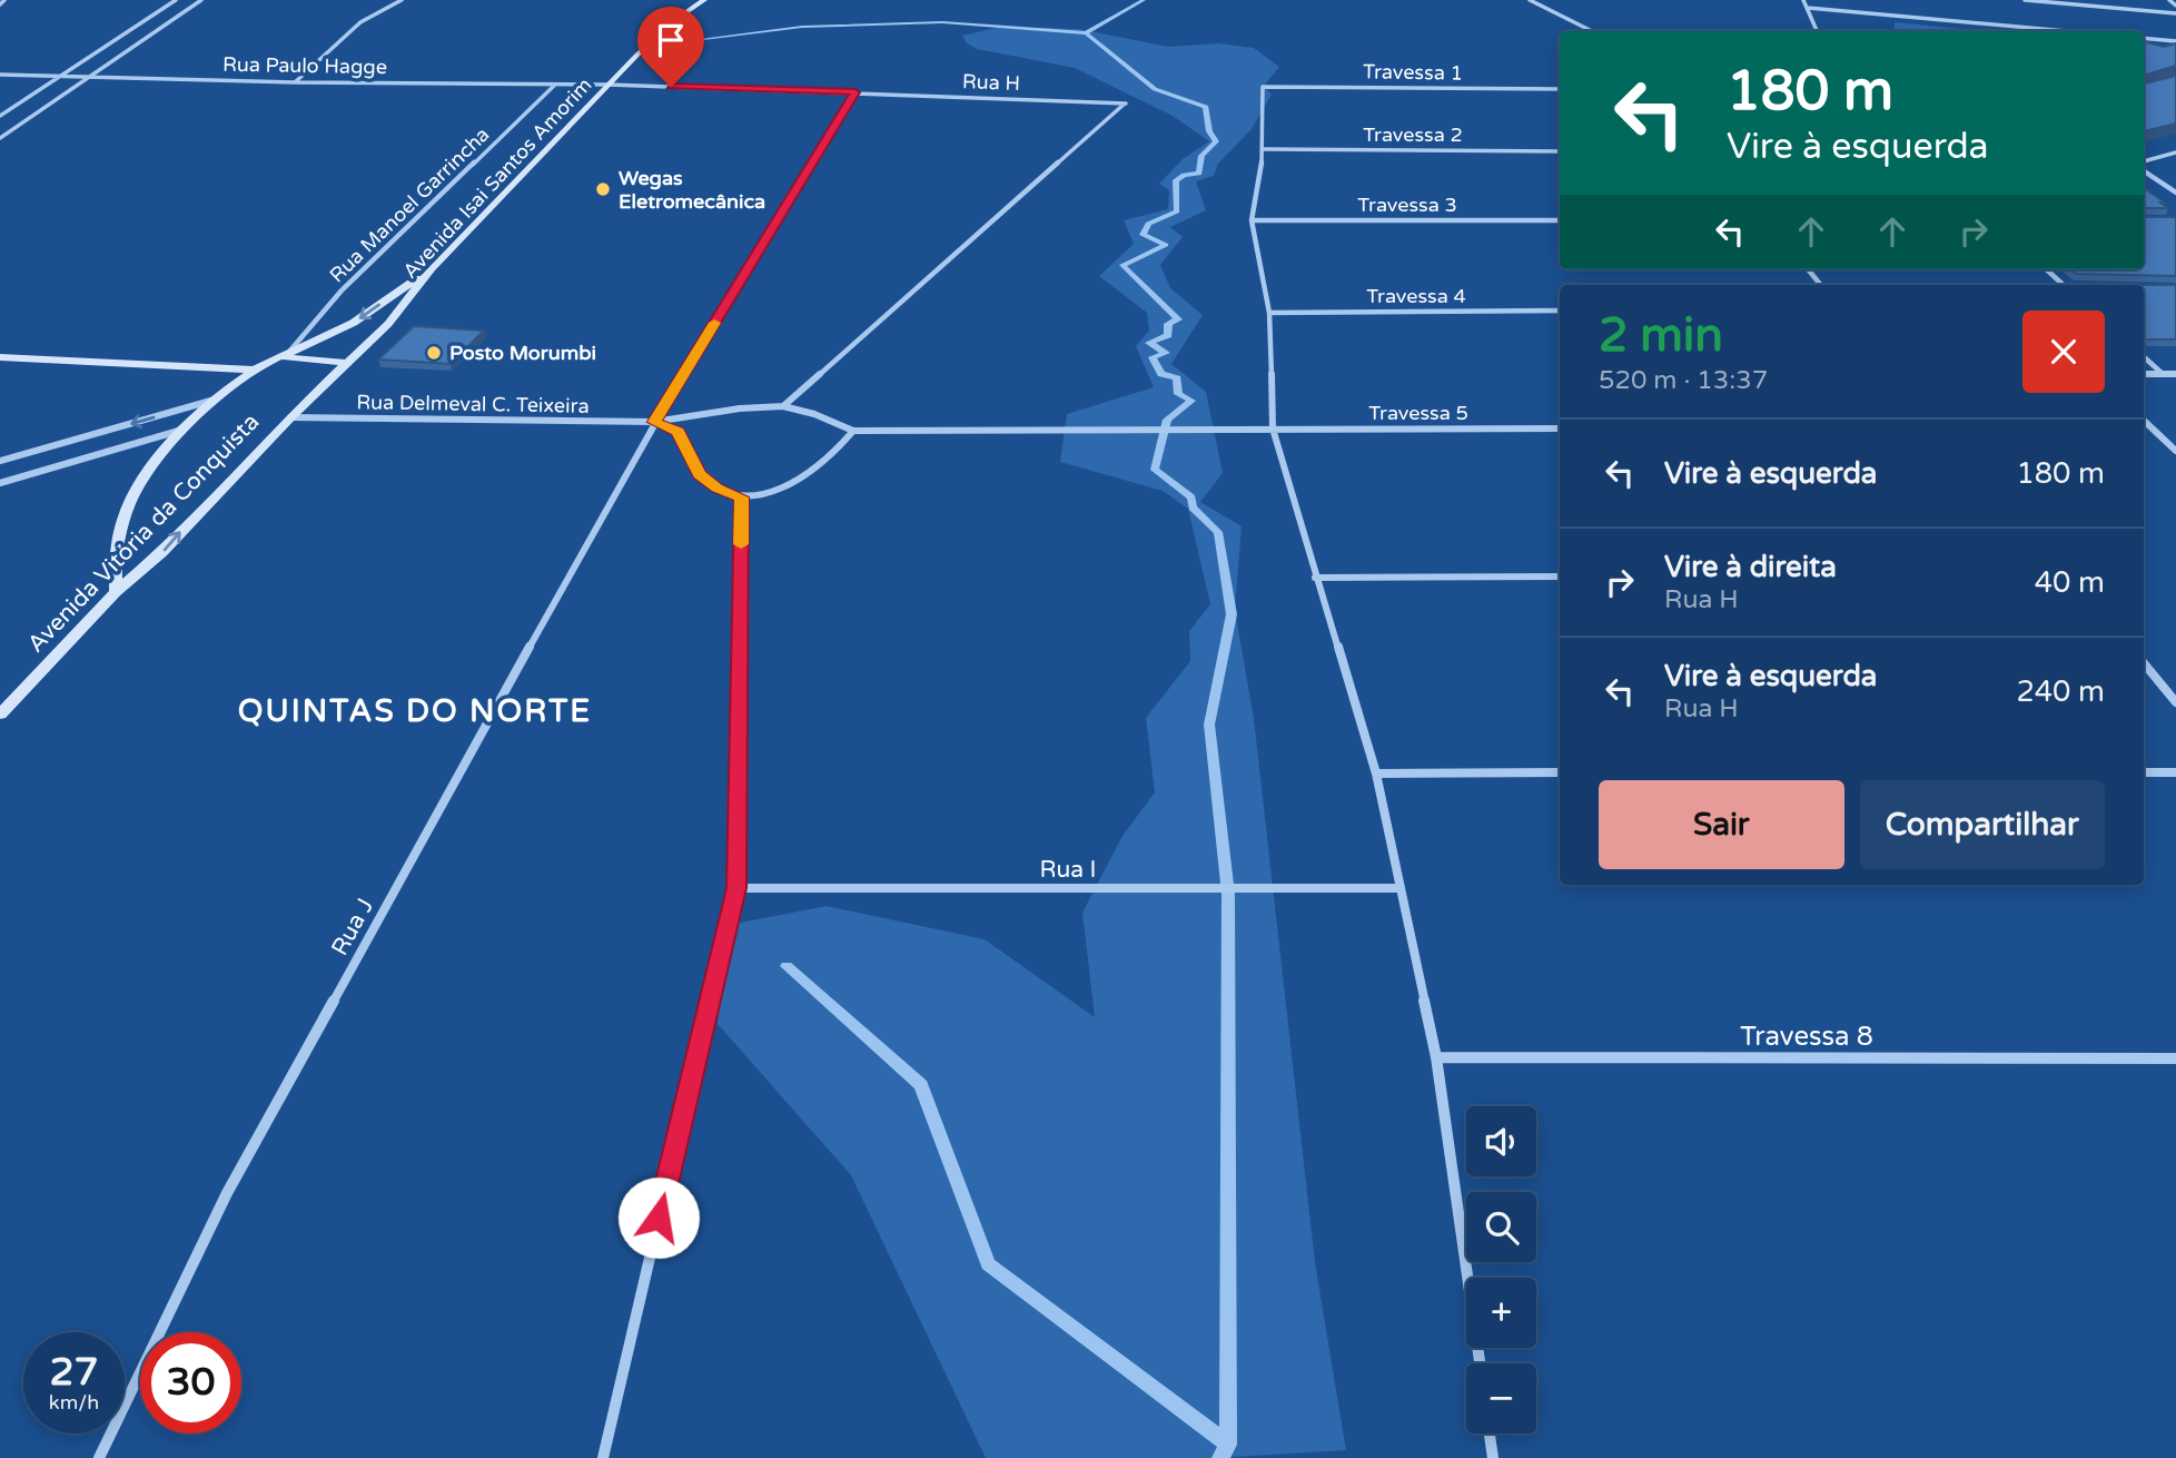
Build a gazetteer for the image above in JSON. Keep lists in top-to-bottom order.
{
  "streets": {
    "main road": ["Avenida Isai Santos Amorim", "Avenida Vitória da Conquista"],
    "street": [
      "Rua Paulo Hagge",
      "Travessa 1",
      "Rua H",
      "Travessa 2",
      "Rua Manoel Garrincha",
      "Travessa 3",
      "Travessa 4",
      "Rua Delmeval C. Teixeira",
      "Travessa 5",
      "Rua I",
      "Rua J",
      "Travessa 8"
    ]
  },
  "crossings": [
    ["Rua Paulo Hagge", "Rua H"],
    ["Rua Paulo Hagge", "Avenida Isai Santos Amorim"],
    ["Rua Paulo Hagge", "Rua Manoel Garrincha"],
    ["Travessa 1", "Travessa 2"],
    ["Rua H", "Avenida Isai Santos Amorim"],
    ["Rua H", "Rua Delmeval C. Teixeira"],
    ["Avenida Isai Santos Amorim", "Avenida Vitória da Conquista"],
    ["Rua Delmeval C. Teixeira", "Avenida Vitória da Conquista"],
    ["Rua Delmeval C. Teixeira", "Rua J"]
  ],
  "districts": ["QUINTAS DO NORTE"],
  "places": ["Wegas Eletromecânica", "Posto Morumbi"],
  "page": {
    "turn": ["180 m", "Vire à esquerda"],
    "heading": ["2 min", "520 m · 13:37"],
    "list": [
      {
        "name": "Vire à esquerda",
        "value": "180 m"
      },
      {
        "name": "Vire à direita",
        "note": "Rua H",
        "value": "40 m"
      },
      {
        "name": "Vire à esquerda",
        "note": "Rua H",
        "value": "240 m"
      }
    ],
    "buttons": ["Sair", "Compartilhar"],
    "map_buttons": ["+", "−"],
    "speed": "27 km/h",
    "limit": "30"
  }
}
